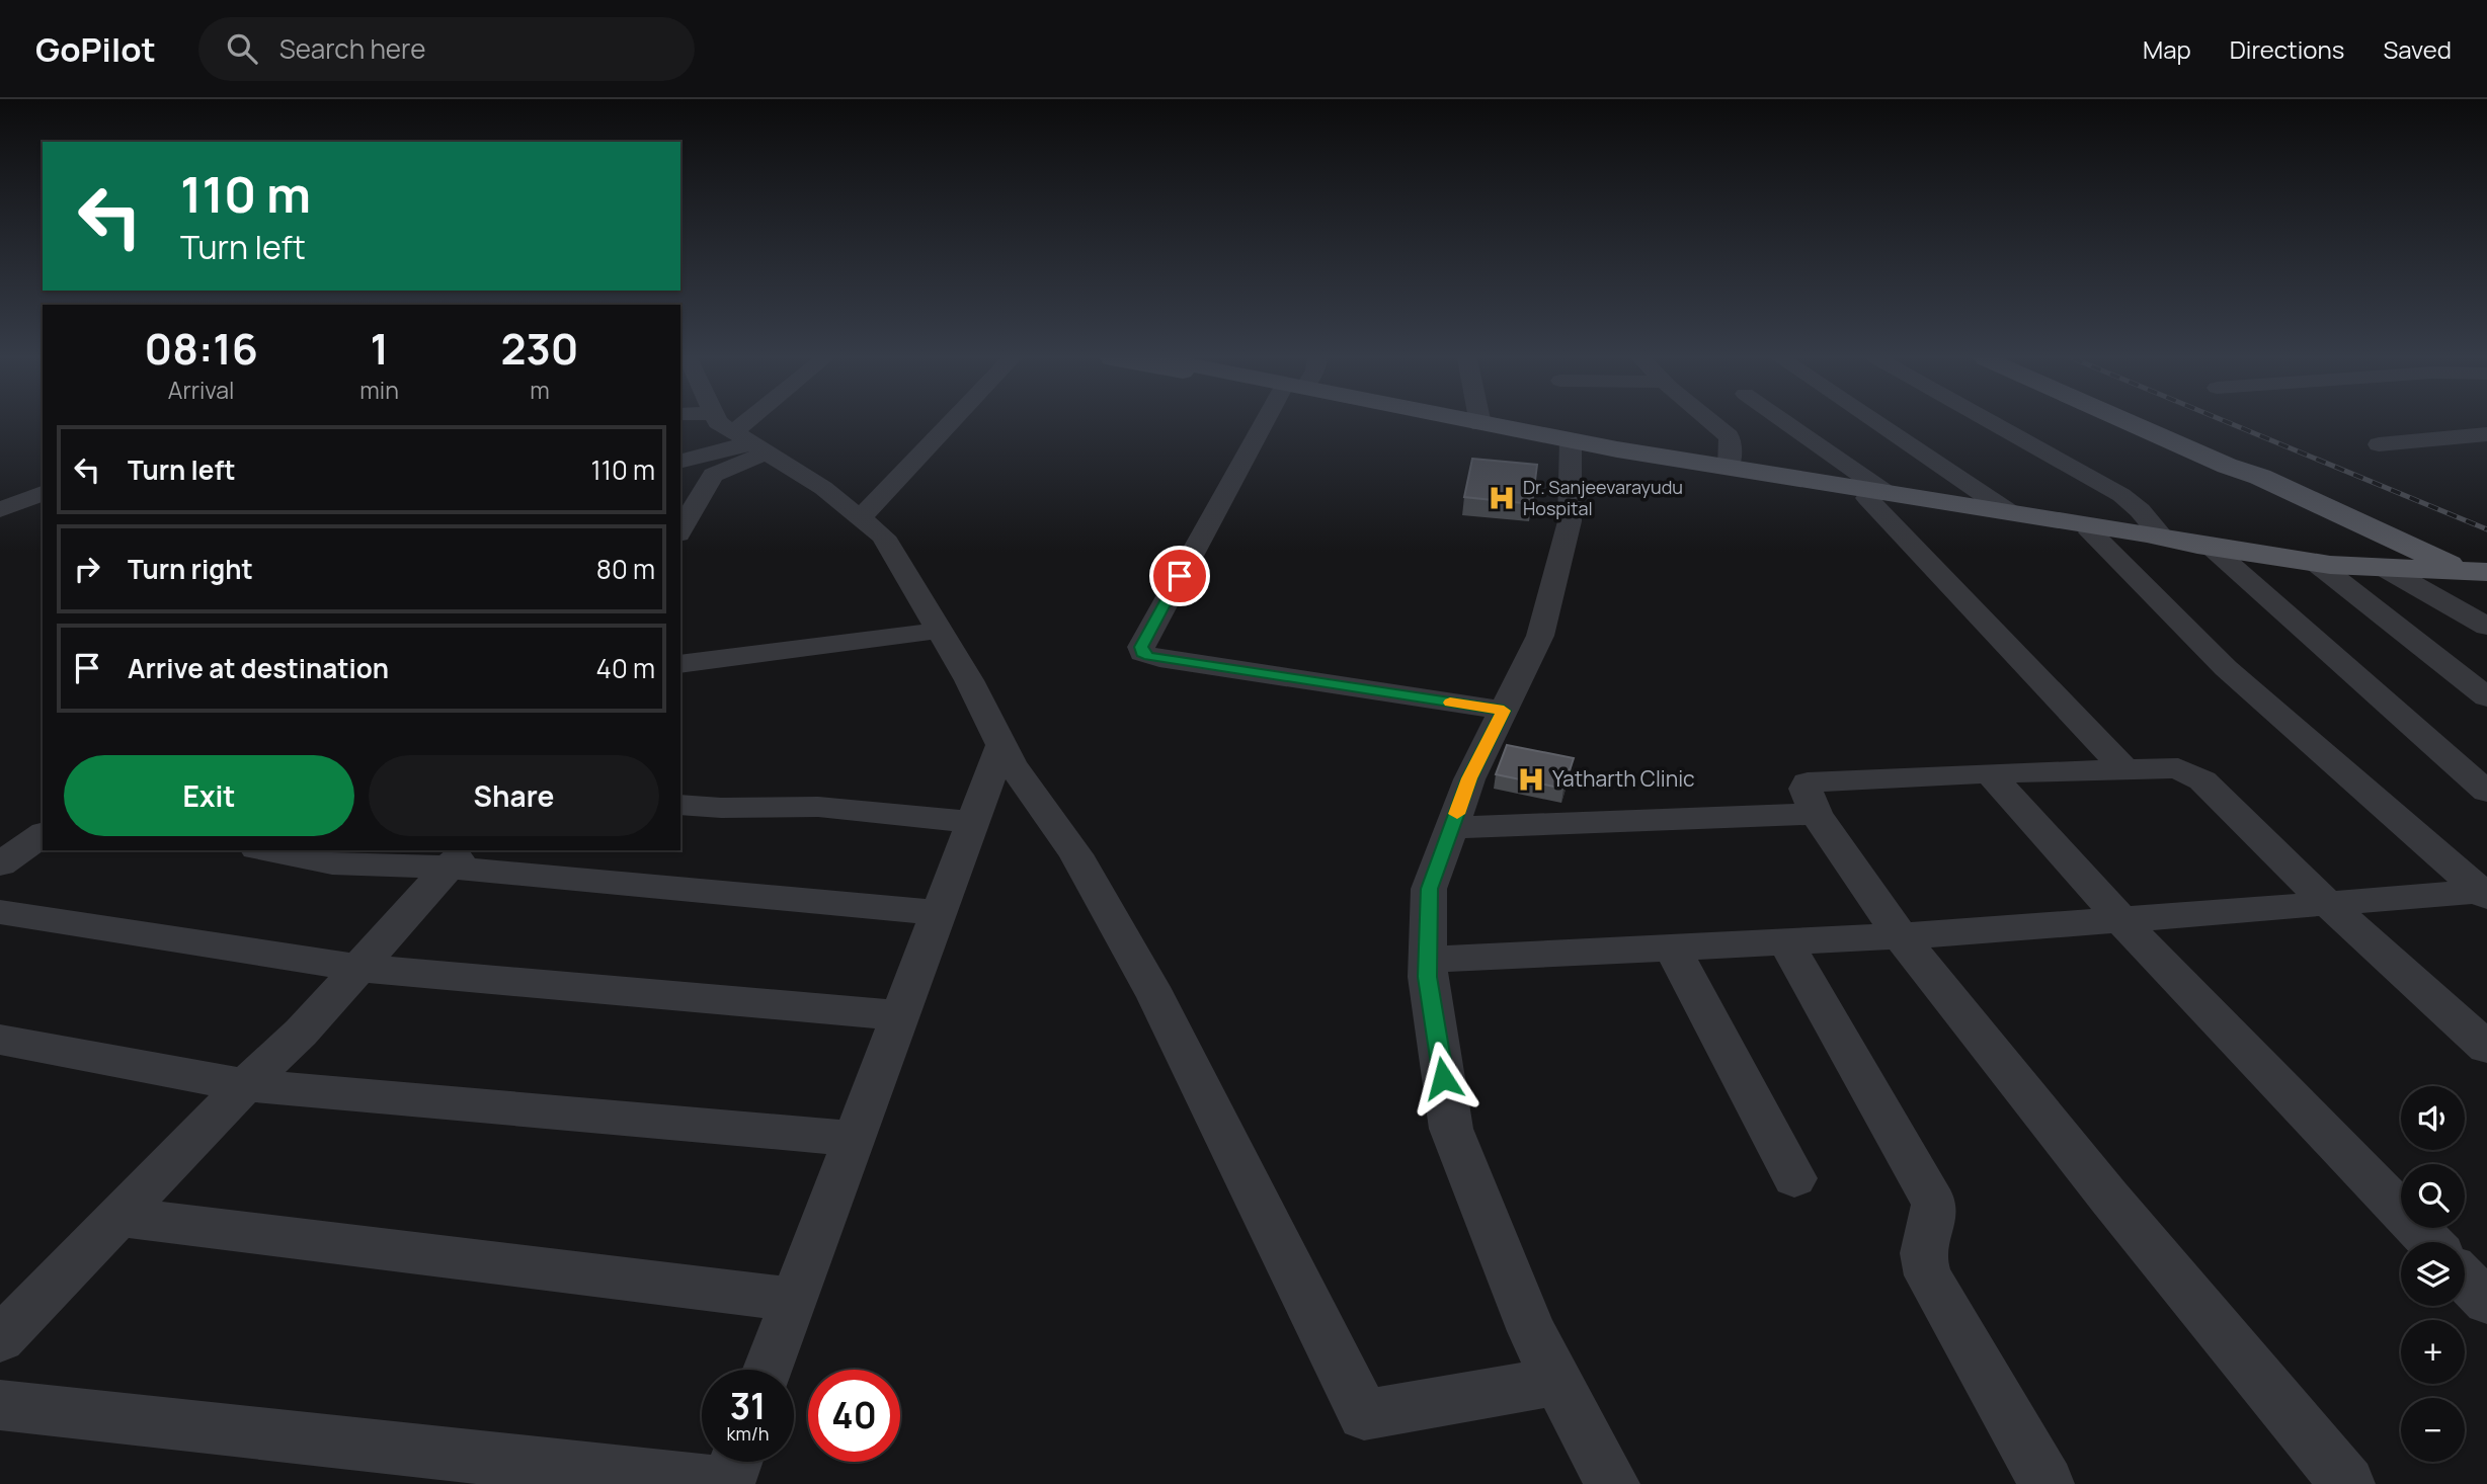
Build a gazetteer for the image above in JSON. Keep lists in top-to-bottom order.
{
  "places": {
    "hospital": ["Dr. Sanjeevarayudu Hospital", "Yatharth Clinic"]
  },
  "page": {
    "header": "GoPilot",
    "search": "Search here",
    "nav": ["Map", "Directions", "Saved"],
    "turn": ["110 m", "Turn left"],
    "eta": [
      "08:16",
      "Arrival",
      "1",
      "min",
      "230",
      "m"
    ],
    "list": [
      {
        "name": "Turn left",
        "value": "110 m"
      },
      {
        "name": "Turn right",
        "value": "80 m"
      },
      {
        "name": "Arrive at destination",
        "value": "40 m"
      }
    ],
    "buttons": ["Exit", "Share"],
    "map_buttons": ["+", "−"],
    "speed": "31 km/h",
    "limit": "40"
  }
}
